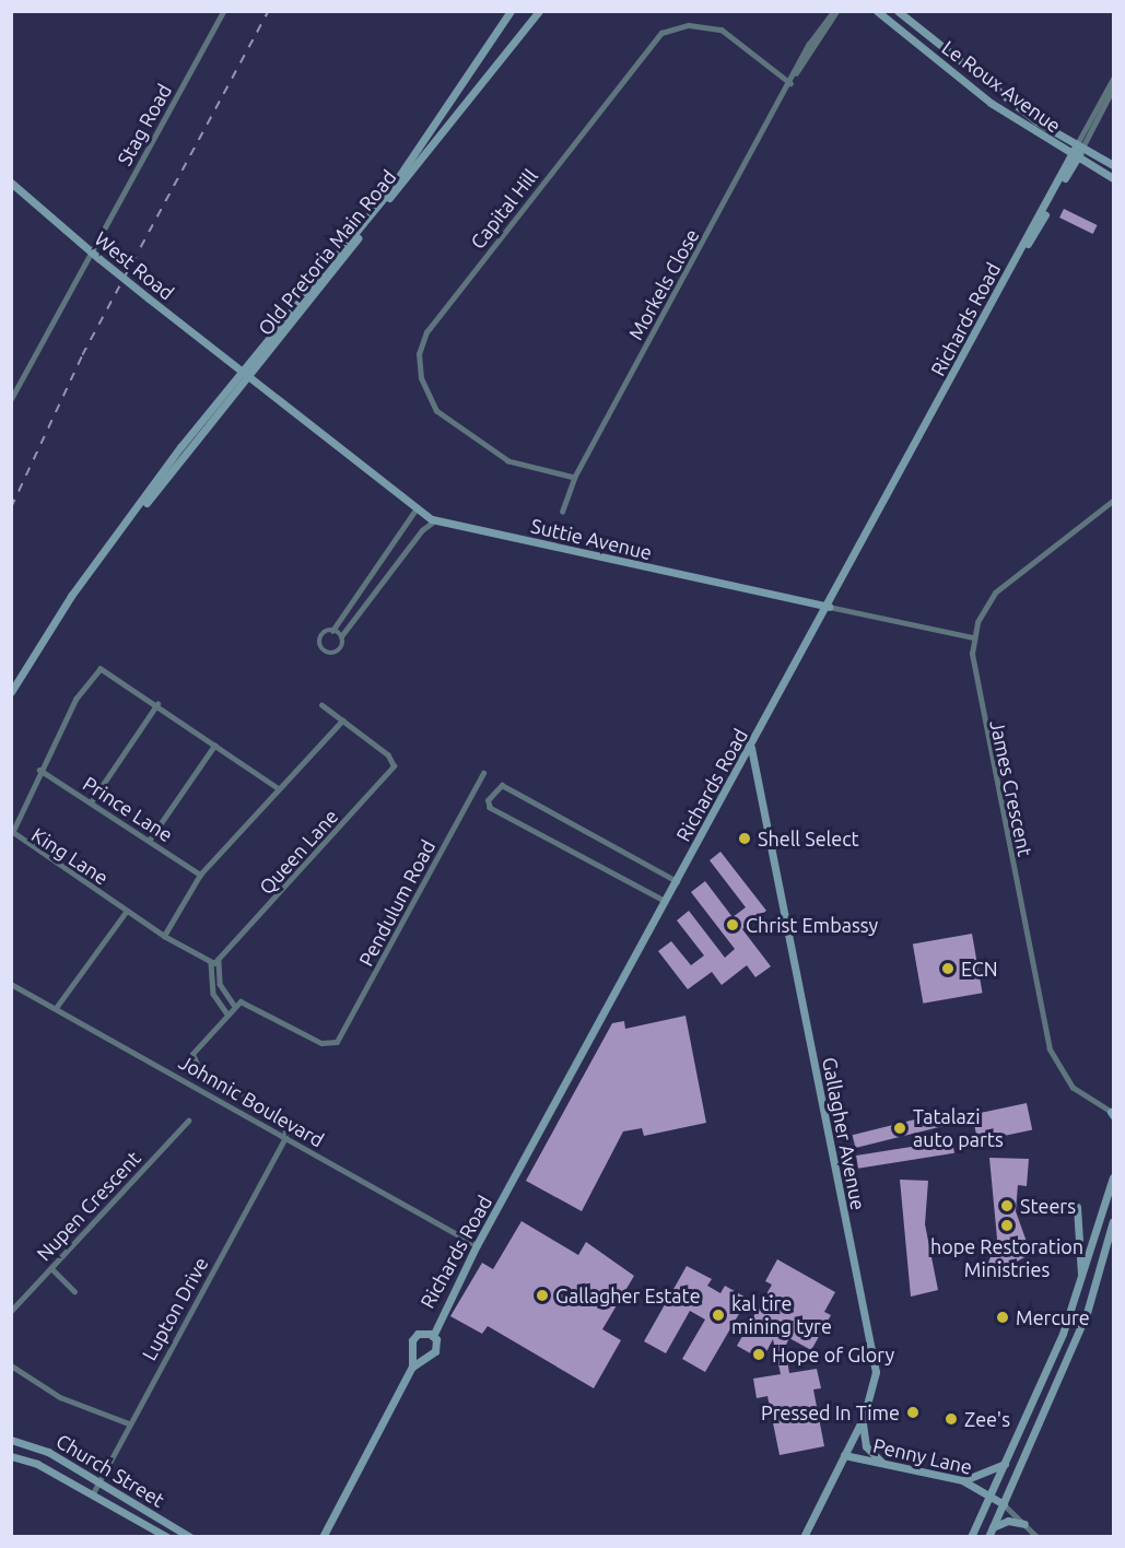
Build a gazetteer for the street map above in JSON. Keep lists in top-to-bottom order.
{
  "streets": {
    "street": [
      "Le Roux Avenue",
      "Stag Road",
      "Capital Hill",
      "Old Pretoria Main Road",
      "West Road",
      "Morkels Close",
      "Richards Road",
      "Suttie Avenue",
      "James Crescent",
      "Prince Lane",
      "Queen Lane",
      "King Lane",
      "Pendulum Road",
      "Johnnic Boulevard",
      "Gallagher Avenue",
      "Nupen Crescent",
      "Lupton Drive",
      "Penny Lane",
      "Church Street"
    ]
  },
  "crossings": [
    ["Le Roux Avenue", "Richards Road"],
    ["Stag Road", "West Road"],
    ["Capital Hill", "Morkels Close"],
    ["Old Pretoria Main Road", "West Road"],
    ["Old Pretoria Main Road", "Suttie Avenue"],
    ["West Road", "Suttie Avenue"],
    ["Richards Road", "Suttie Avenue"],
    ["Richards Road", "Johnnic Boulevard"],
    ["Richards Road", "Gallagher Avenue"],
    ["Suttie Avenue", "James Crescent"],
    ["Prince Lane", "King Lane"],
    ["Johnnic Boulevard", "Lupton Drive"],
    ["Gallagher Avenue", "Penny Lane"],
    ["Lupton Drive", "Church Street"]
  ],
  "places": [
    "Shell Select",
    "Christ Embassy",
    "ECN",
    "Tatalazi auto parts",
    "Steers",
    "hope Restoration Ministries",
    "Gallagher Estate",
    "kal tire mining tyre",
    "Mercure",
    "Hope of Glory",
    "Pressed In Time",
    "Zee's"
  ]
}
